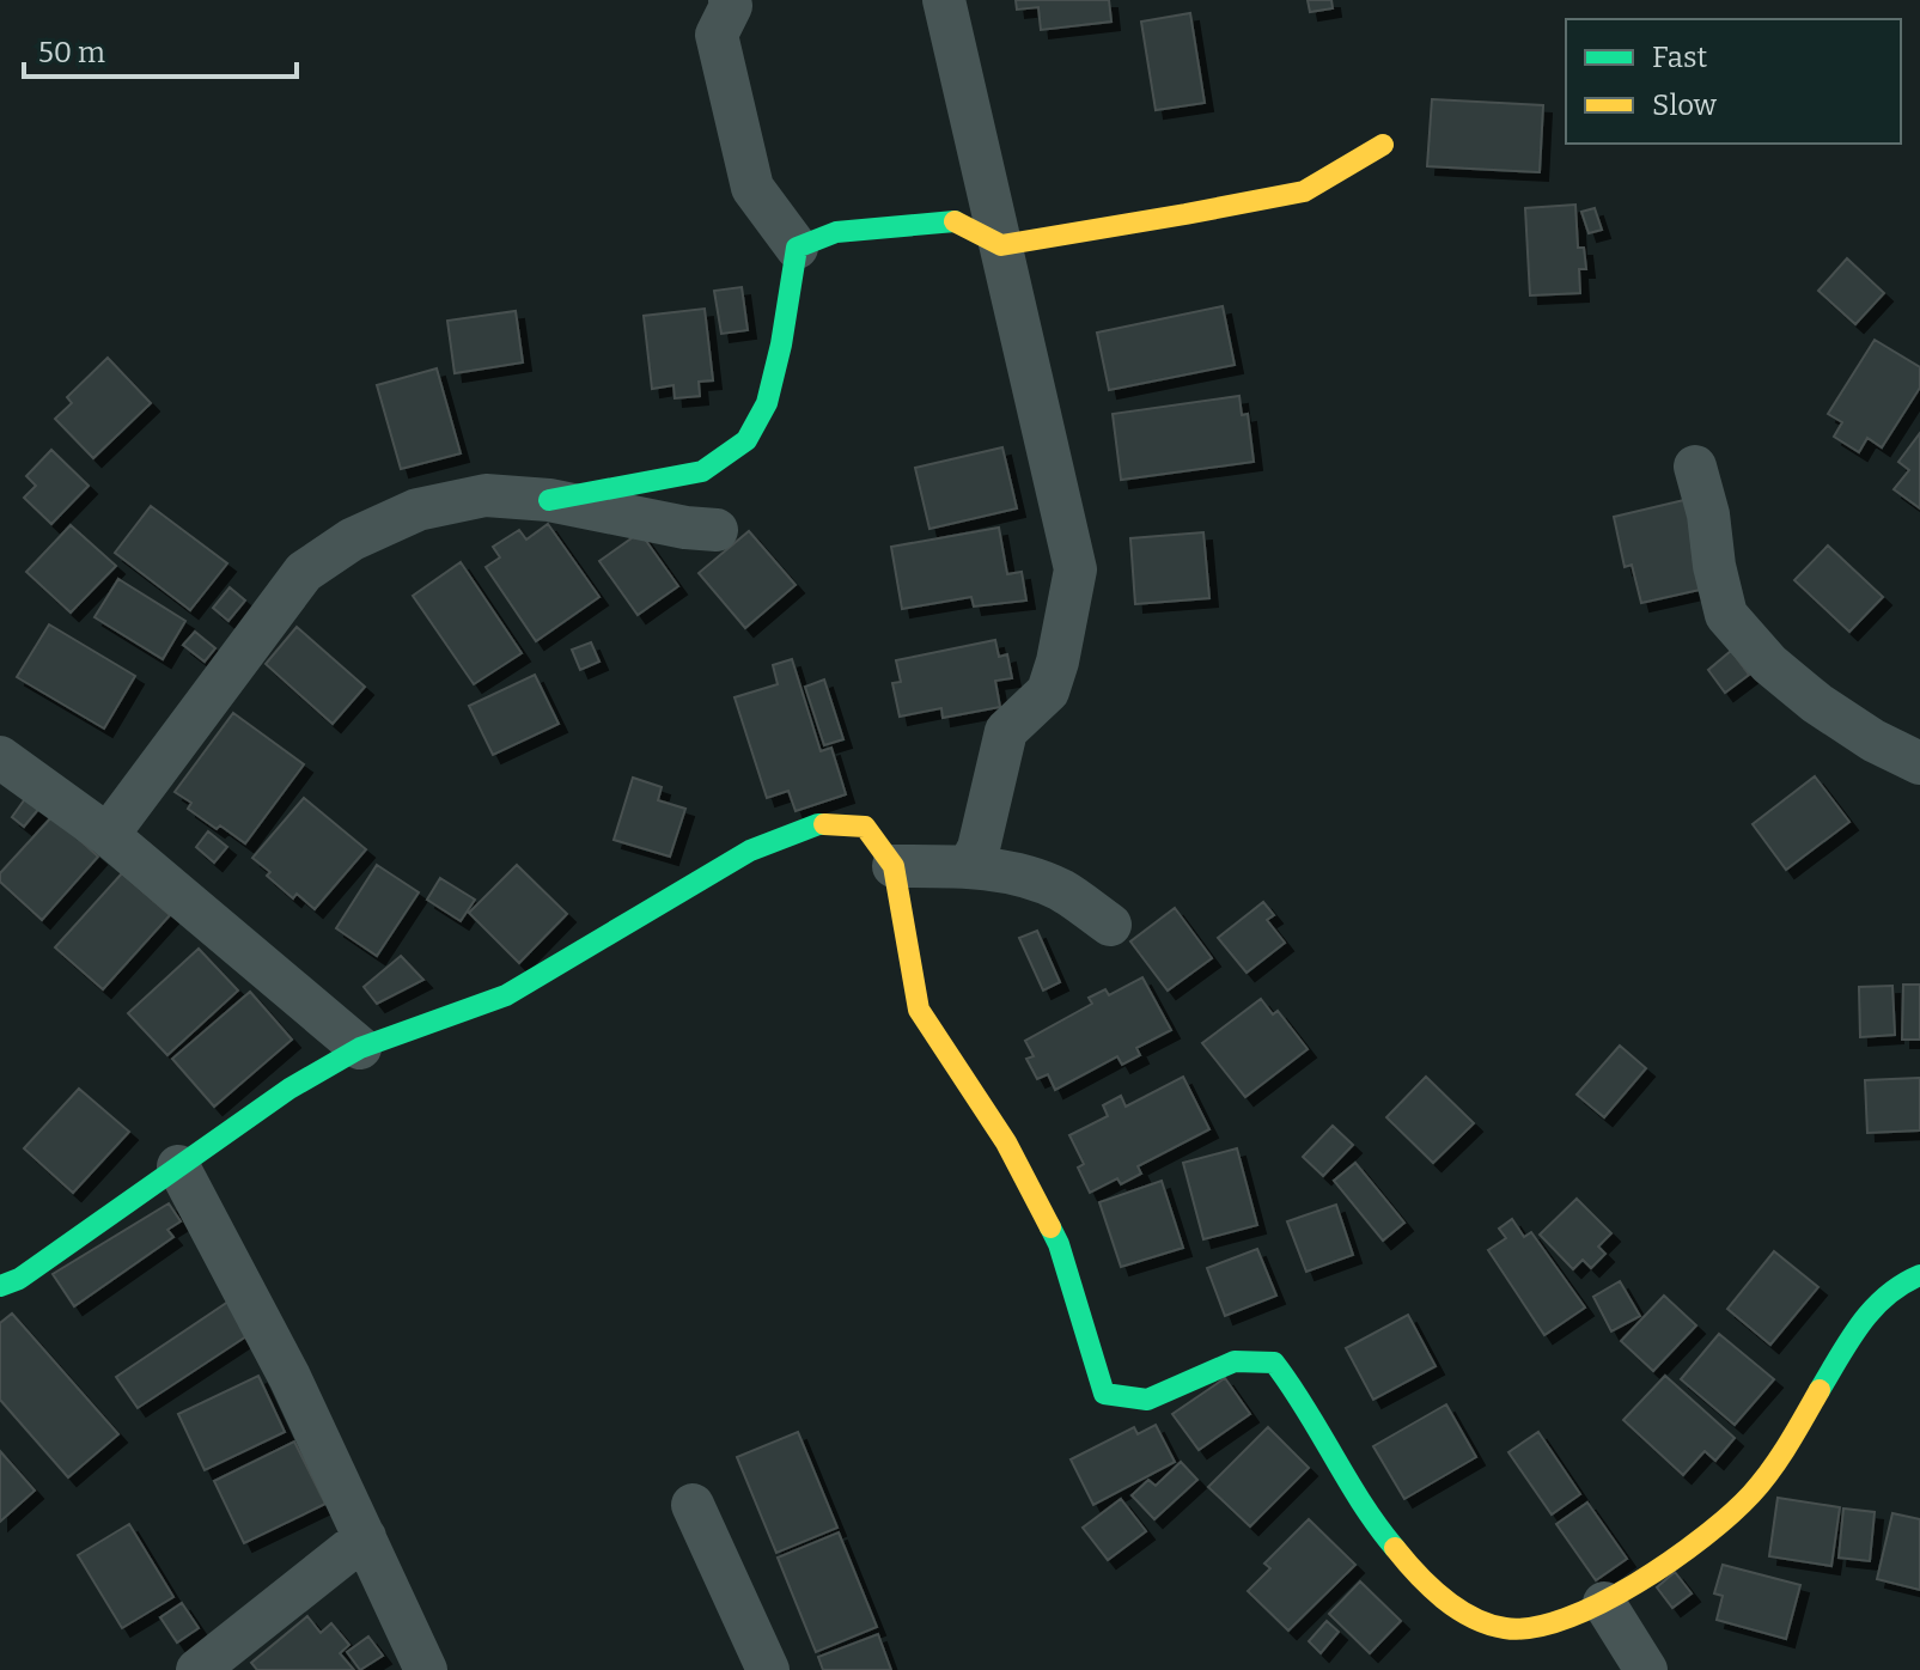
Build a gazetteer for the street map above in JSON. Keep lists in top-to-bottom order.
{
  "legend": ["Fast", "Slow"],
  "scale_bar": "50 m"
}
